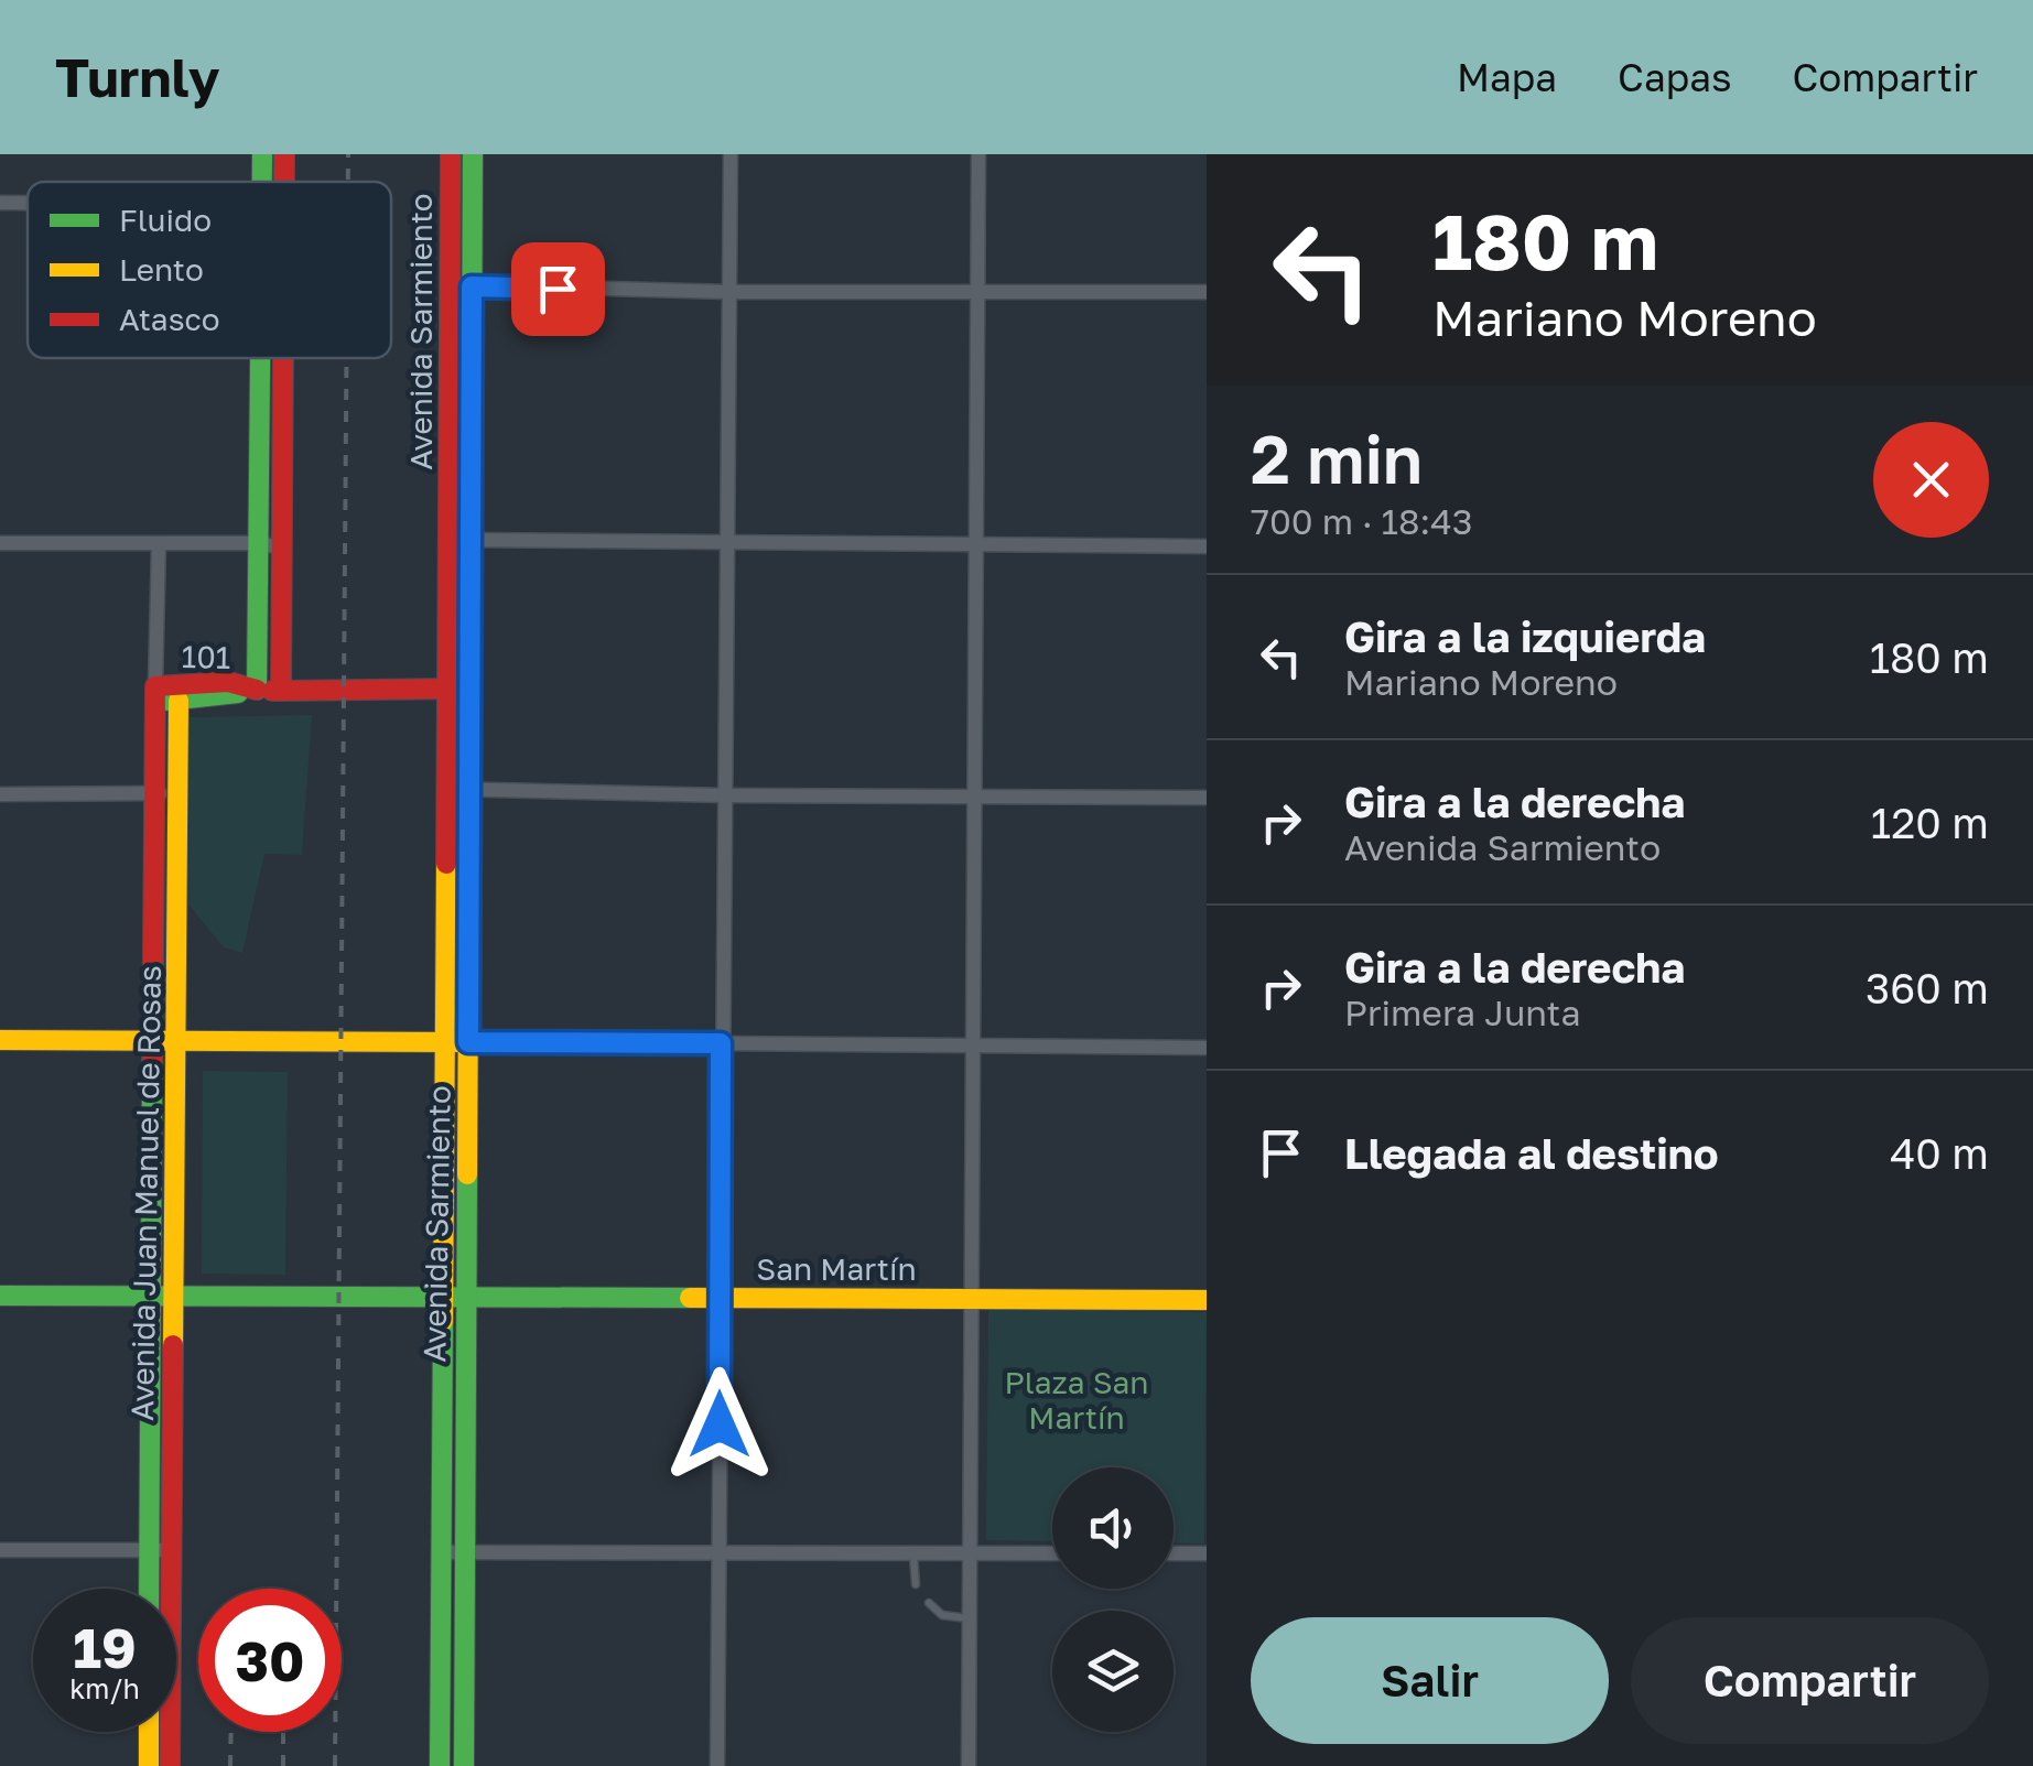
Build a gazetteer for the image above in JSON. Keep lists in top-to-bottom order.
{
  "streets": {
    "main road": [
      "Avenida Sarmiento",
      "101",
      "Avenida Juan Manuel de Rosas",
      "San Martín"
    ]
  },
  "crossings": [
    ["Avenida Sarmiento", "San Martín"],
    ["101", "Avenida Juan Manuel de Rosas"],
    ["Avenida Juan Manuel de Rosas", "San Martín"]
  ],
  "parks": ["Plaza San Martín"],
  "legend": ["Fluido", "Lento", "Atasco"],
  "page": {
    "header": "Turnly",
    "nav": ["Mapa", "Capas", "Compartir"],
    "turn": ["180 m", "Mariano Moreno"],
    "heading": ["2 min", "700 m · 18:43"],
    "list": [
      {
        "name": "Gira a la izquierda",
        "note": "Mariano Moreno",
        "value": "180 m"
      },
      {
        "name": "Gira a la derecha",
        "note": "Avenida Sarmiento",
        "value": "120 m"
      },
      {
        "name": "Gira a la derecha",
        "note": "Primera Junta",
        "value": "360 m"
      },
      {
        "name": "Llegada al destino",
        "value": "40 m"
      }
    ],
    "speed": "19 km/h",
    "limit": "30",
    "buttons": ["Salir", "Compartir"]
  }
}
